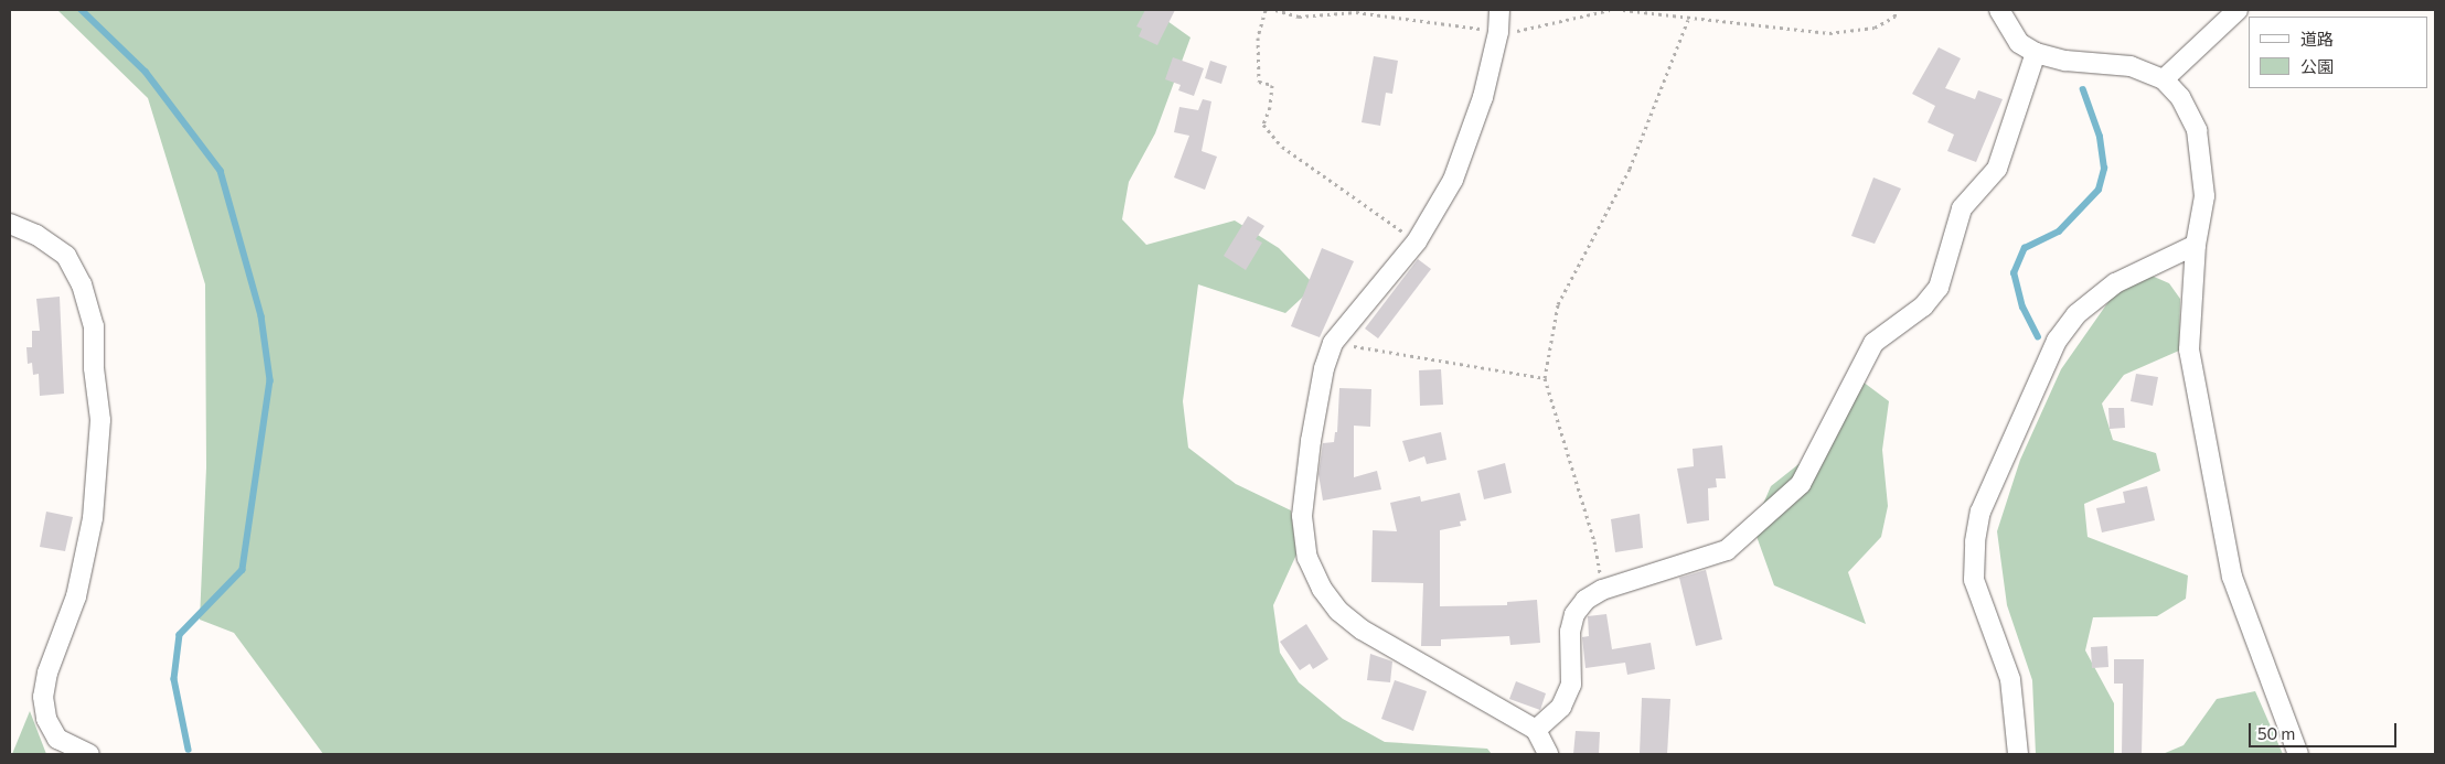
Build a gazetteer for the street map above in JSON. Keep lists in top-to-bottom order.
{
  "legend": ["道路", "公園"],
  "scale_bar": "50 m"
}
